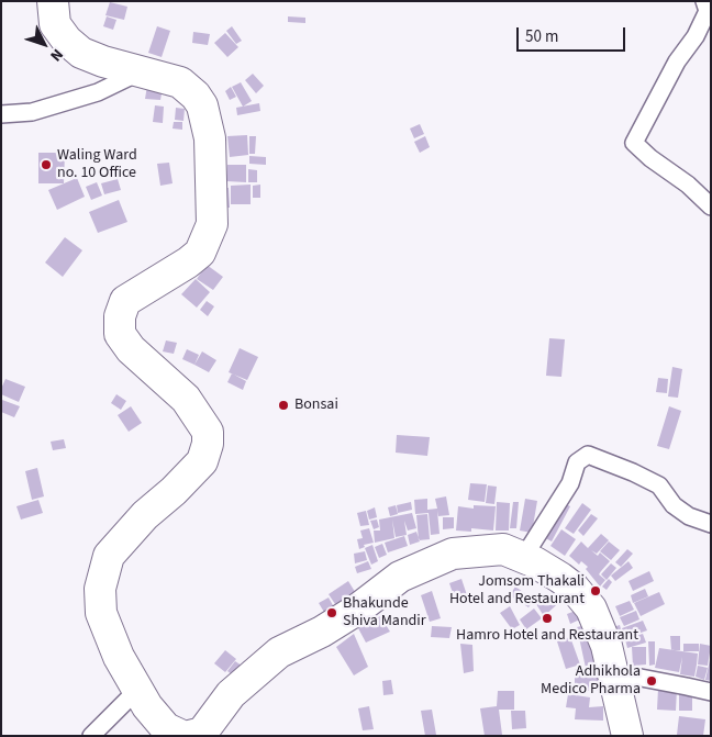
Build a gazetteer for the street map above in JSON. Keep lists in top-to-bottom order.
{
  "places": [
    "Waling Ward no. 10 Office",
    "Bonsai",
    "Jomsom Thakali Hotel and Restaurant",
    "Bhakunde Shiva Mandir",
    "Hamro Hotel and Restaurant",
    "Adhikhola Medico Pharma"
  ],
  "scale_bar": "50 m",
  "north": "bottom right"
}
